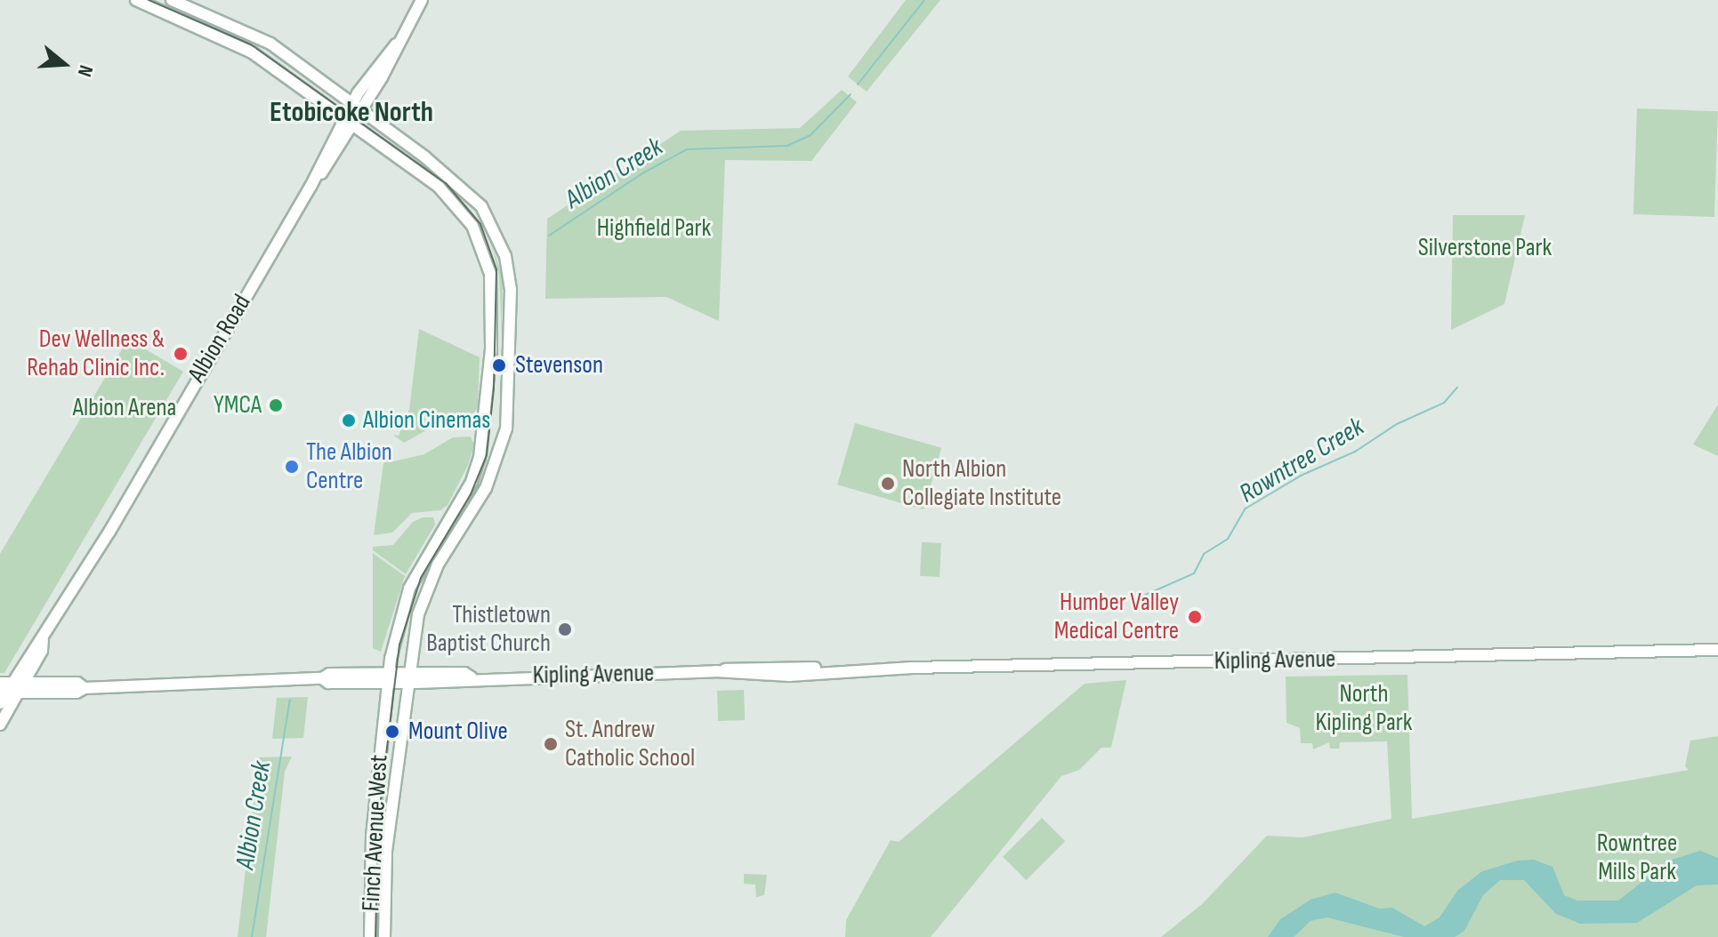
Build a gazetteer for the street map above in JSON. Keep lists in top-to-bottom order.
{
  "streets": {
    "main road": ["Albion Road", "Kipling Avenue", "Finch Avenue West"]
  },
  "crossings": [
    ["Albion Road", "Kipling Avenue"],
    ["Albion Road", "Finch Avenue West"],
    ["Kipling Avenue", "Finch Avenue West"]
  ],
  "districts": ["Etobicoke North"],
  "water": ["Albion Creek", "Rowntree Creek"],
  "parks": [
    "Highfield Park",
    "Silverstone Park",
    "Albion Arena",
    "North Kipling Park",
    "Rowntree Mills Park"
  ],
  "places": [
    "Dev Wellness & Rehab Clinic Inc.",
    "Stevenson",
    "YMCA",
    "Albion Cinemas",
    "The Albion Centre",
    "North Albion Collegiate Institute",
    "Humber Valley Medical Centre",
    "Thistletown Baptist Church",
    "Mount Olive",
    "St. Andrew Catholic School"
  ],
  "north": "right"
}
